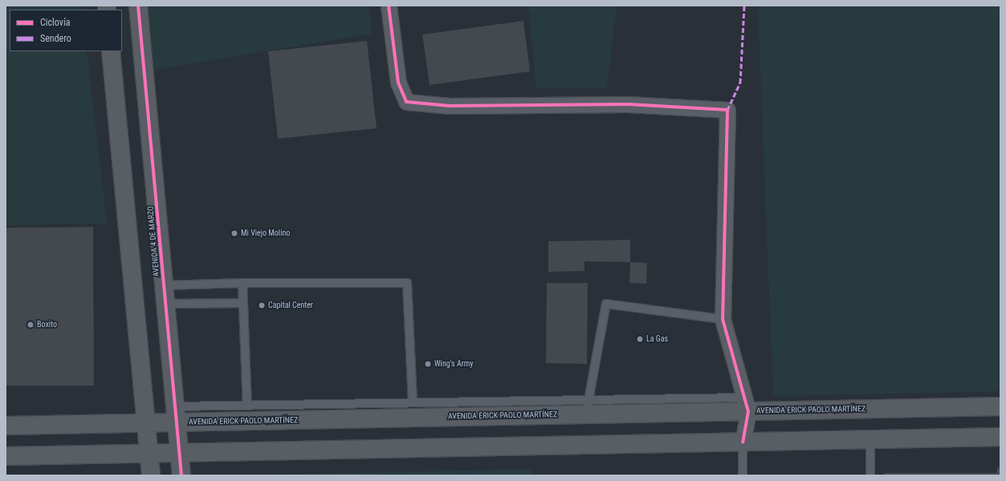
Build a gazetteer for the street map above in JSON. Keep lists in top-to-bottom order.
{
  "streets": {
    "main road": ["AVENIDA 4 DE MARZO", "AVENIDA ERICK PAOLO MARTÍNEZ"]
  },
  "crossings": [
    ["AVENIDA 4 DE MARZO", "AVENIDA ERICK PAOLO MARTÍNEZ"]
  ],
  "places": [
    "Mi Viejo Molino",
    "Capital Center",
    "Boxito",
    "La Gas",
    "Wing's Army"
  ],
  "legend": ["Ciclovía", "Sendero"]
}
